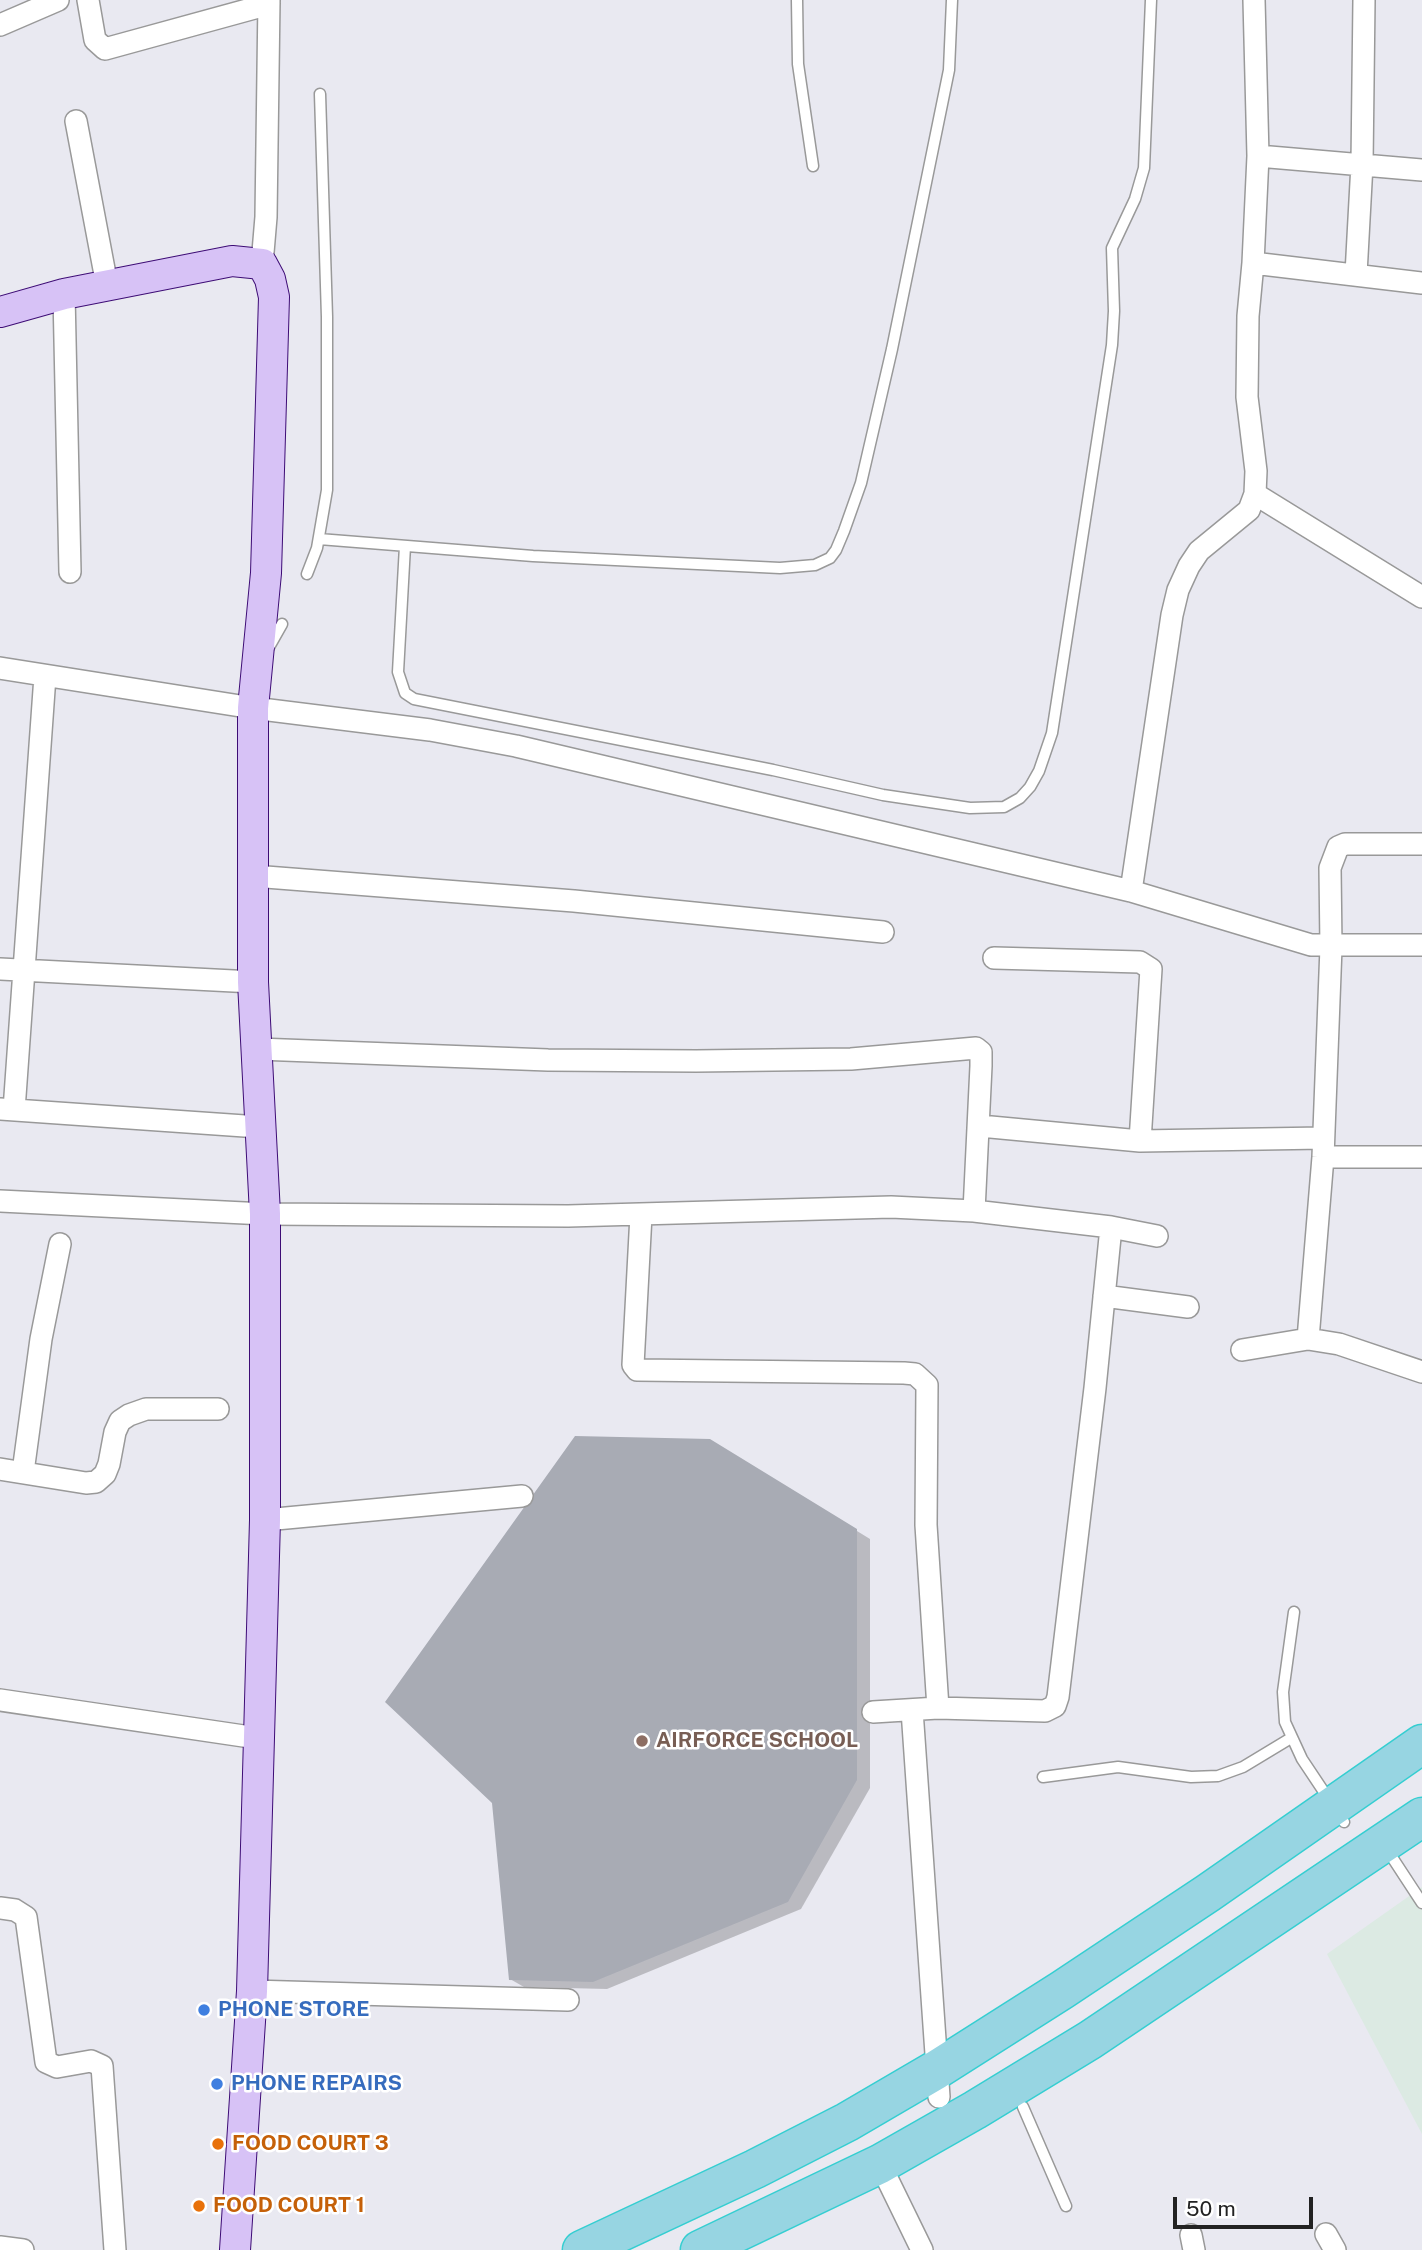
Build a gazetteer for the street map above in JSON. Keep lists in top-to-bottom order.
{
  "places": [
    "AIRFORCE SCHOOL",
    "PHONE STORE",
    "PHONE REPAIRS",
    "FOOD COURT 3",
    "FOOD COURT 1"
  ],
  "scale_bar": "50 m"
}
